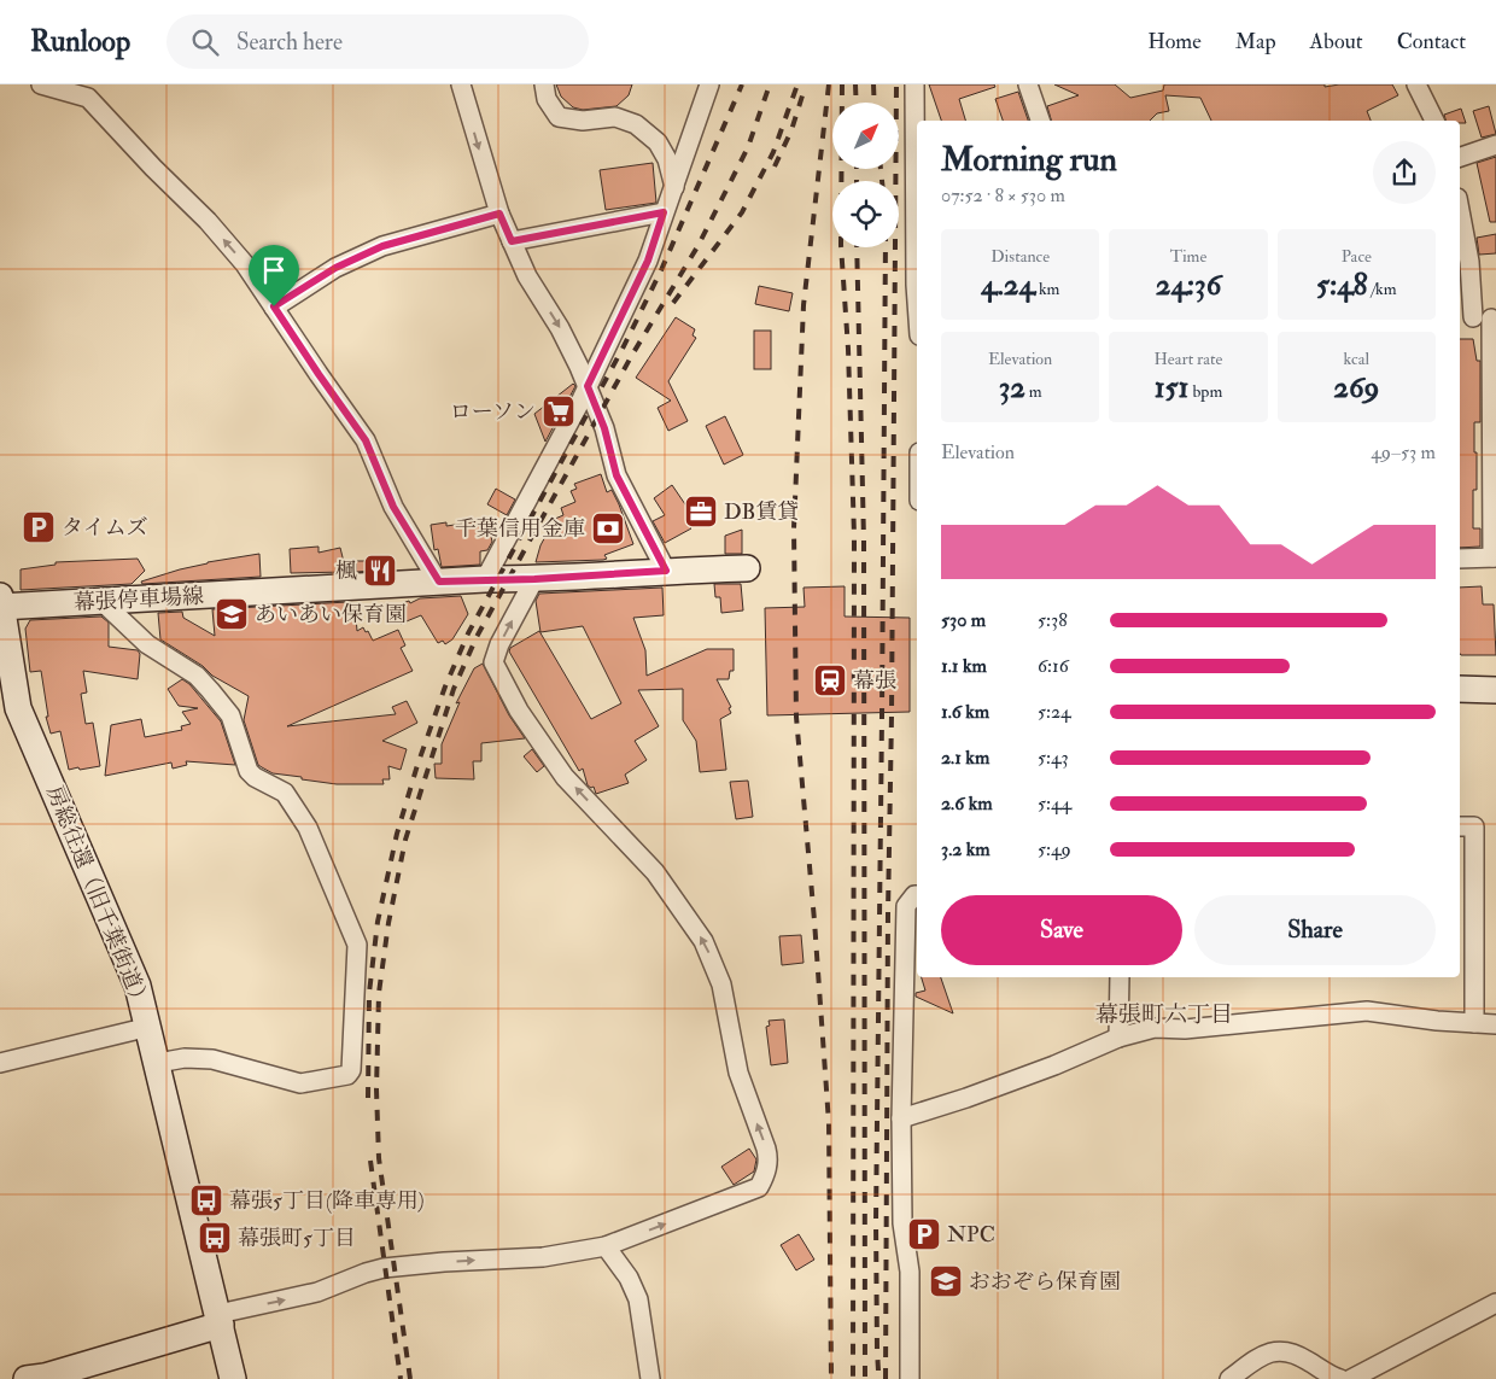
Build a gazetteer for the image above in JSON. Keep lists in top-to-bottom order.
{
  "streets": {
    "street": ["幕張停車場線", "房総往還（旧千葉街道）"]
  },
  "crossings": [
    ["幕張停車場線", "房総往還（旧千葉街道）"]
  ],
  "districts": ["幕張町六丁目"],
  "places": {
    "supermarket": ["ローソン"],
    "office": ["DB賃貸"],
    "parking": ["タイムズ", "NPC"],
    "bank": ["千葉信用金庫"],
    "restaurant": ["楓"],
    "school or university": ["あいあい保育園", "おおぞら保育園"],
    "station": ["幕張"],
    "bus stop": ["幕張5丁目(降車専用)", "幕張町5丁目"]
  },
  "north": "top right",
  "page": {
    "header": "Runloop",
    "search": "Search here",
    "nav": [
      "Home",
      "Map",
      "About",
      "Contact"
    ],
    "heading": ["Morning run", "07:52 · 8 × 530 m"],
    "stats": [
      ["Distance", "4.24 km"],
      ["Time", "24:36"],
      ["Pace", "5:48 /km"],
      ["Elevation", "32 m"],
      ["Heart rate", "151 bpm"],
      ["kcal", "269"]
    ],
    "chart": ["Elevation", "49–53 m"],
    "list": [
      {
        "name": "530 m",
        "note": "5:38"
      },
      {
        "name": "1.1 km",
        "note": "6:16"
      },
      {
        "name": "1.6 km",
        "note": "5:24"
      },
      {
        "name": "2.1 km",
        "note": "5:43"
      },
      {
        "name": "2.6 km",
        "note": "5:44"
      },
      {
        "name": "3.2 km",
        "note": "5:49"
      }
    ],
    "buttons": ["Save", "Share"]
  }
}
